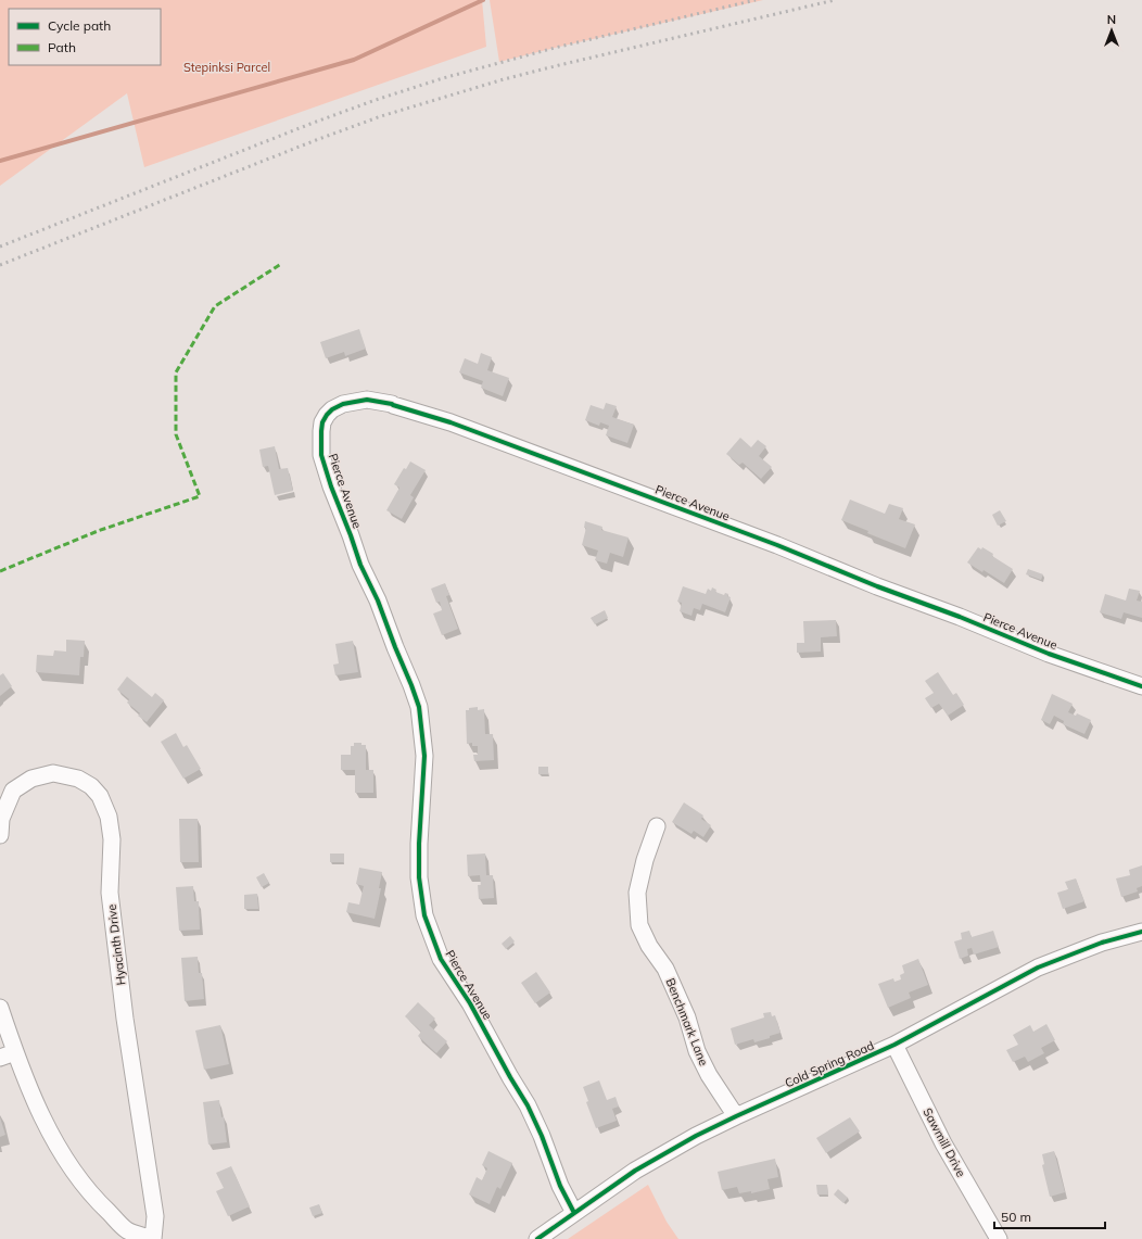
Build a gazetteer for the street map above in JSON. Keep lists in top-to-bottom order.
{
  "streets": {
    "street": [
      "Pierce Avenue",
      "Hyacinth Drive",
      "Benchmark Lane",
      "Cold Spring Road",
      "Sawmill Drive"
    ]
  },
  "crossings": [
    ["Pierce Avenue", "Cold Spring Road"],
    ["Benchmark Lane", "Cold Spring Road"],
    ["Cold Spring Road", "Sawmill Drive"]
  ],
  "parks": ["Stepinksi Parcel"],
  "legend": ["Cycle path", "Path"],
  "scale_bar": "50 m",
  "north": "top"
}
